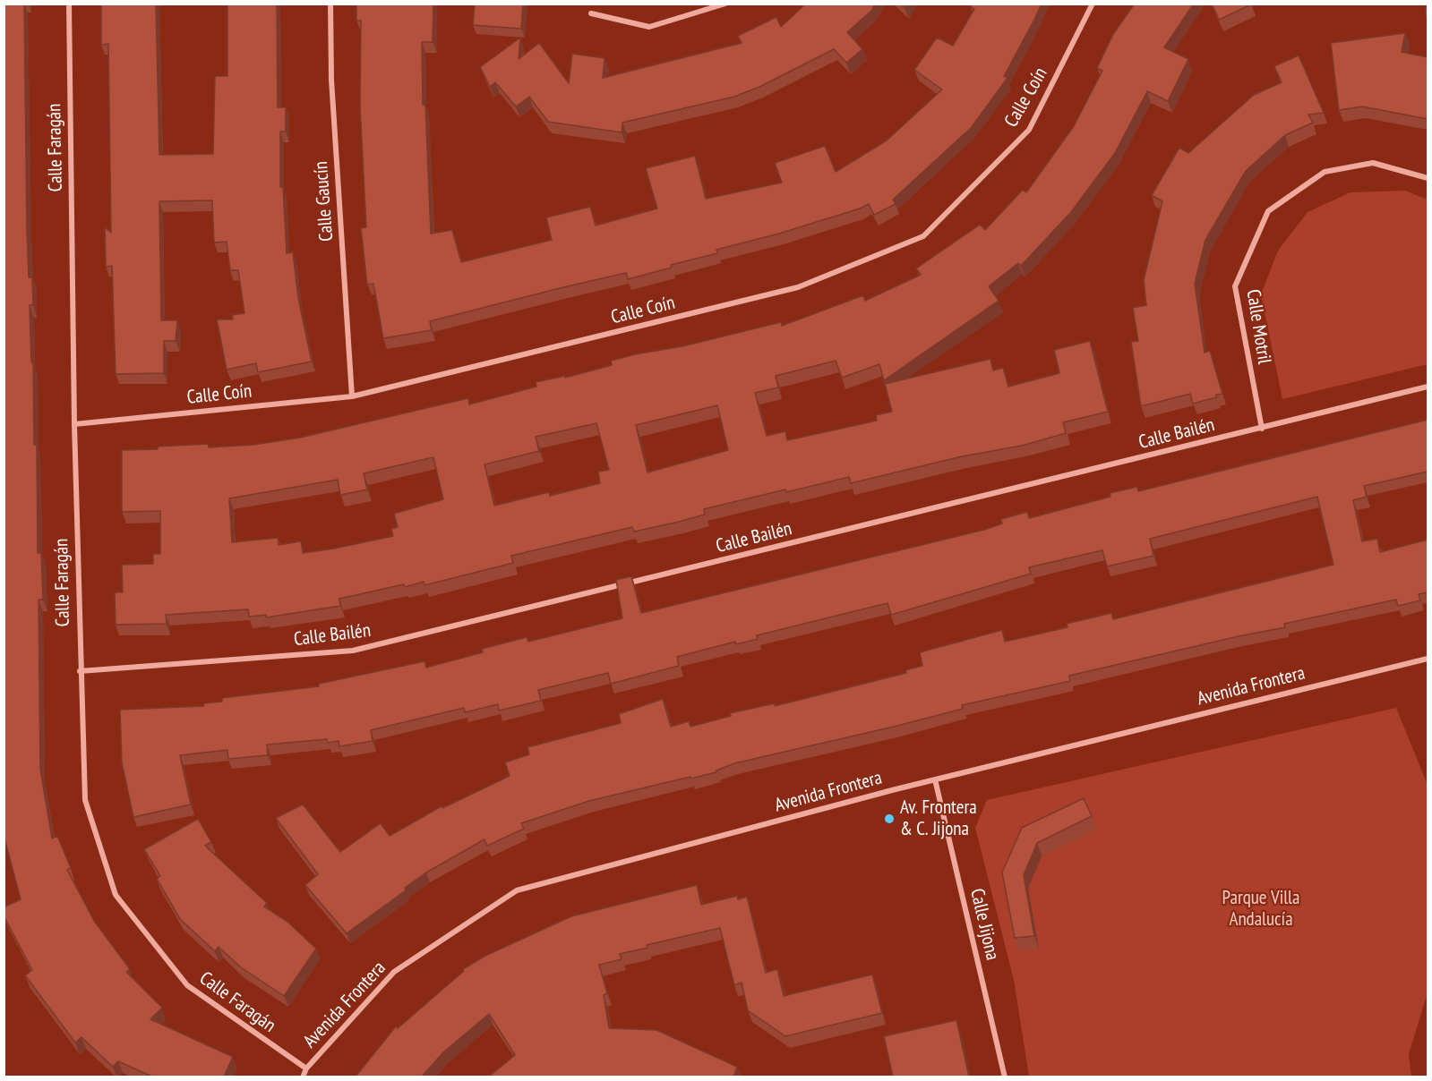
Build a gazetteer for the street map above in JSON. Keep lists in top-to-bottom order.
{
  "streets": {
    "street": [
      "Calle Coín",
      "Calle Faragán",
      "Calle Gaucín",
      "Calle Motril",
      "Calle Bailén",
      "Avenida Frontera",
      "Calle Jijona"
    ]
  },
  "crossings": [
    ["Calle Coín", "Calle Faragán"],
    ["Calle Coín", "Calle Gaucín"],
    ["Calle Faragán", "Calle Bailén"],
    ["Calle Faragán", "Avenida Frontera"],
    ["Calle Motril", "Calle Bailén"],
    ["Avenida Frontera", "Calle Jijona"]
  ],
  "parks": ["Parque Villa Andalucía"],
  "places": ["Av. Frontera & C. Jijona"]
}
